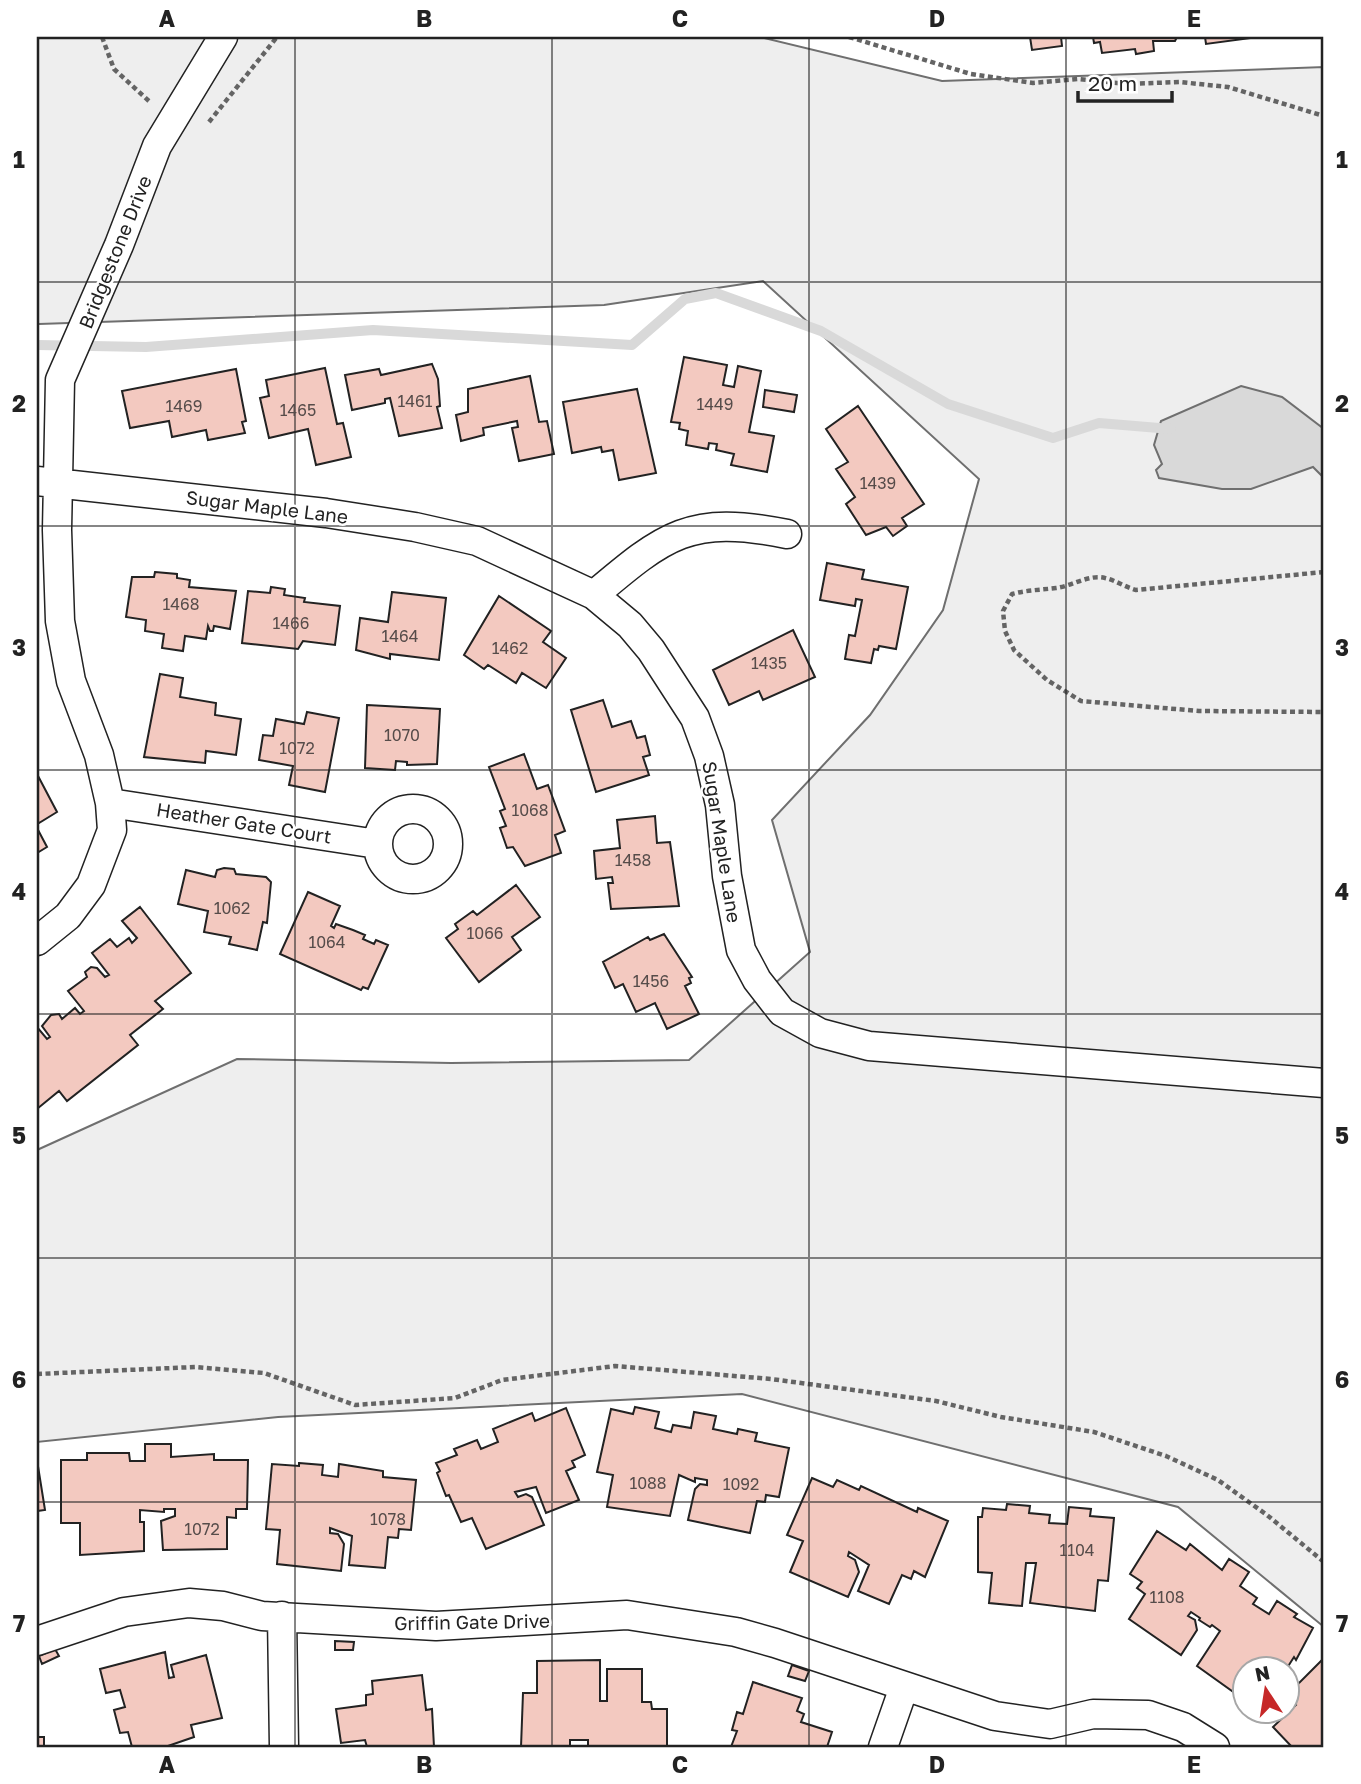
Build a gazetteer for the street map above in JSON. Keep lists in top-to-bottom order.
{
  "streets": {
    "street": [
      "Bridgestone Drive",
      "Sugar Maple Lane",
      "Heather Gate Court",
      "Griffin Gate Drive"
    ]
  },
  "crossings": [
    ["Bridgestone Drive", "Sugar Maple Lane"],
    ["Bridgestone Drive", "Heather Gate Court"]
  ],
  "house_numbers": [
    "1461",
    "1449",
    "1469",
    "1465",
    "1439",
    "1468",
    "1466",
    "1464",
    "1462",
    "1435",
    "1070",
    "1072",
    "1068",
    "1458",
    "1062",
    "1066",
    "1064",
    "1456",
    "1088",
    "1092",
    "1078",
    "1072",
    "1104",
    "1108"
  ],
  "scale_bar": "20 m",
  "north": "top",
  "grid": {
    "columns": [
      "A",
      "B",
      "C",
      "D",
      "E"
    ],
    "rows": [
      "1",
      "2",
      "3",
      "4",
      "5",
      "6",
      "7"
    ]
  }
}
